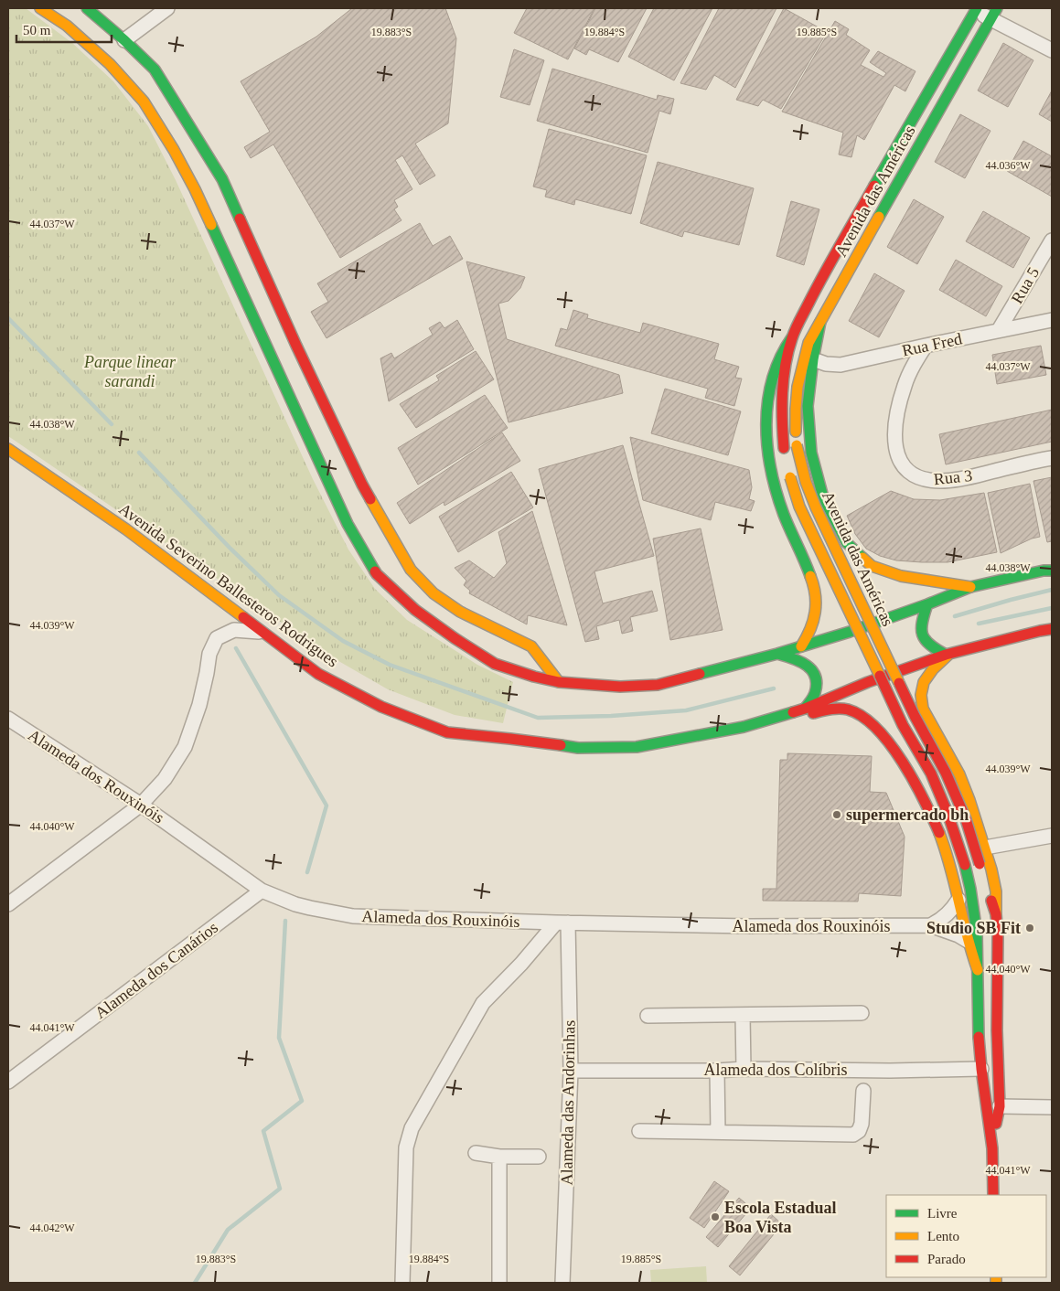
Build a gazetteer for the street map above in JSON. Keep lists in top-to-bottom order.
{
  "streets": {
    "main road": ["Avenida das Américas", "Avenida Severino Ballesteros Rodrigues"],
    "street": [
      "Rua 5",
      "Rua Fred",
      "Rua 3",
      "Alameda dos Rouxinóis",
      "Alameda dos Canários",
      "Alameda dos Colíbris",
      "Alameda das Andorinhas"
    ]
  },
  "crossings": [
    ["Avenida das Américas", "Alameda dos Colíbris"],
    ["Rua 5", "Rua Fred"],
    ["Rua Fred", "Rua 3"],
    ["Alameda dos Rouxinóis", "Alameda dos Canários"],
    ["Alameda dos Rouxinóis", "Alameda das Andorinhas"],
    ["Alameda dos Colíbris", "Alameda das Andorinhas"]
  ],
  "parks": ["Parque linear sarandi"],
  "places": ["supermercado bh", "Studio SB Fit", "Escola Estadual Boa Vista"],
  "legend": ["Livre", "Lento", "Parado"],
  "scale_bar": "50 m",
  "coordinates": [
    "19.883°S",
    "19.884°S",
    "19.885°S",
    "44.036°W",
    "44.037°W",
    "44.038°W",
    "44.039°W",
    "44.040°W",
    "44.041°W",
    "44.042°W"
  ]
}
